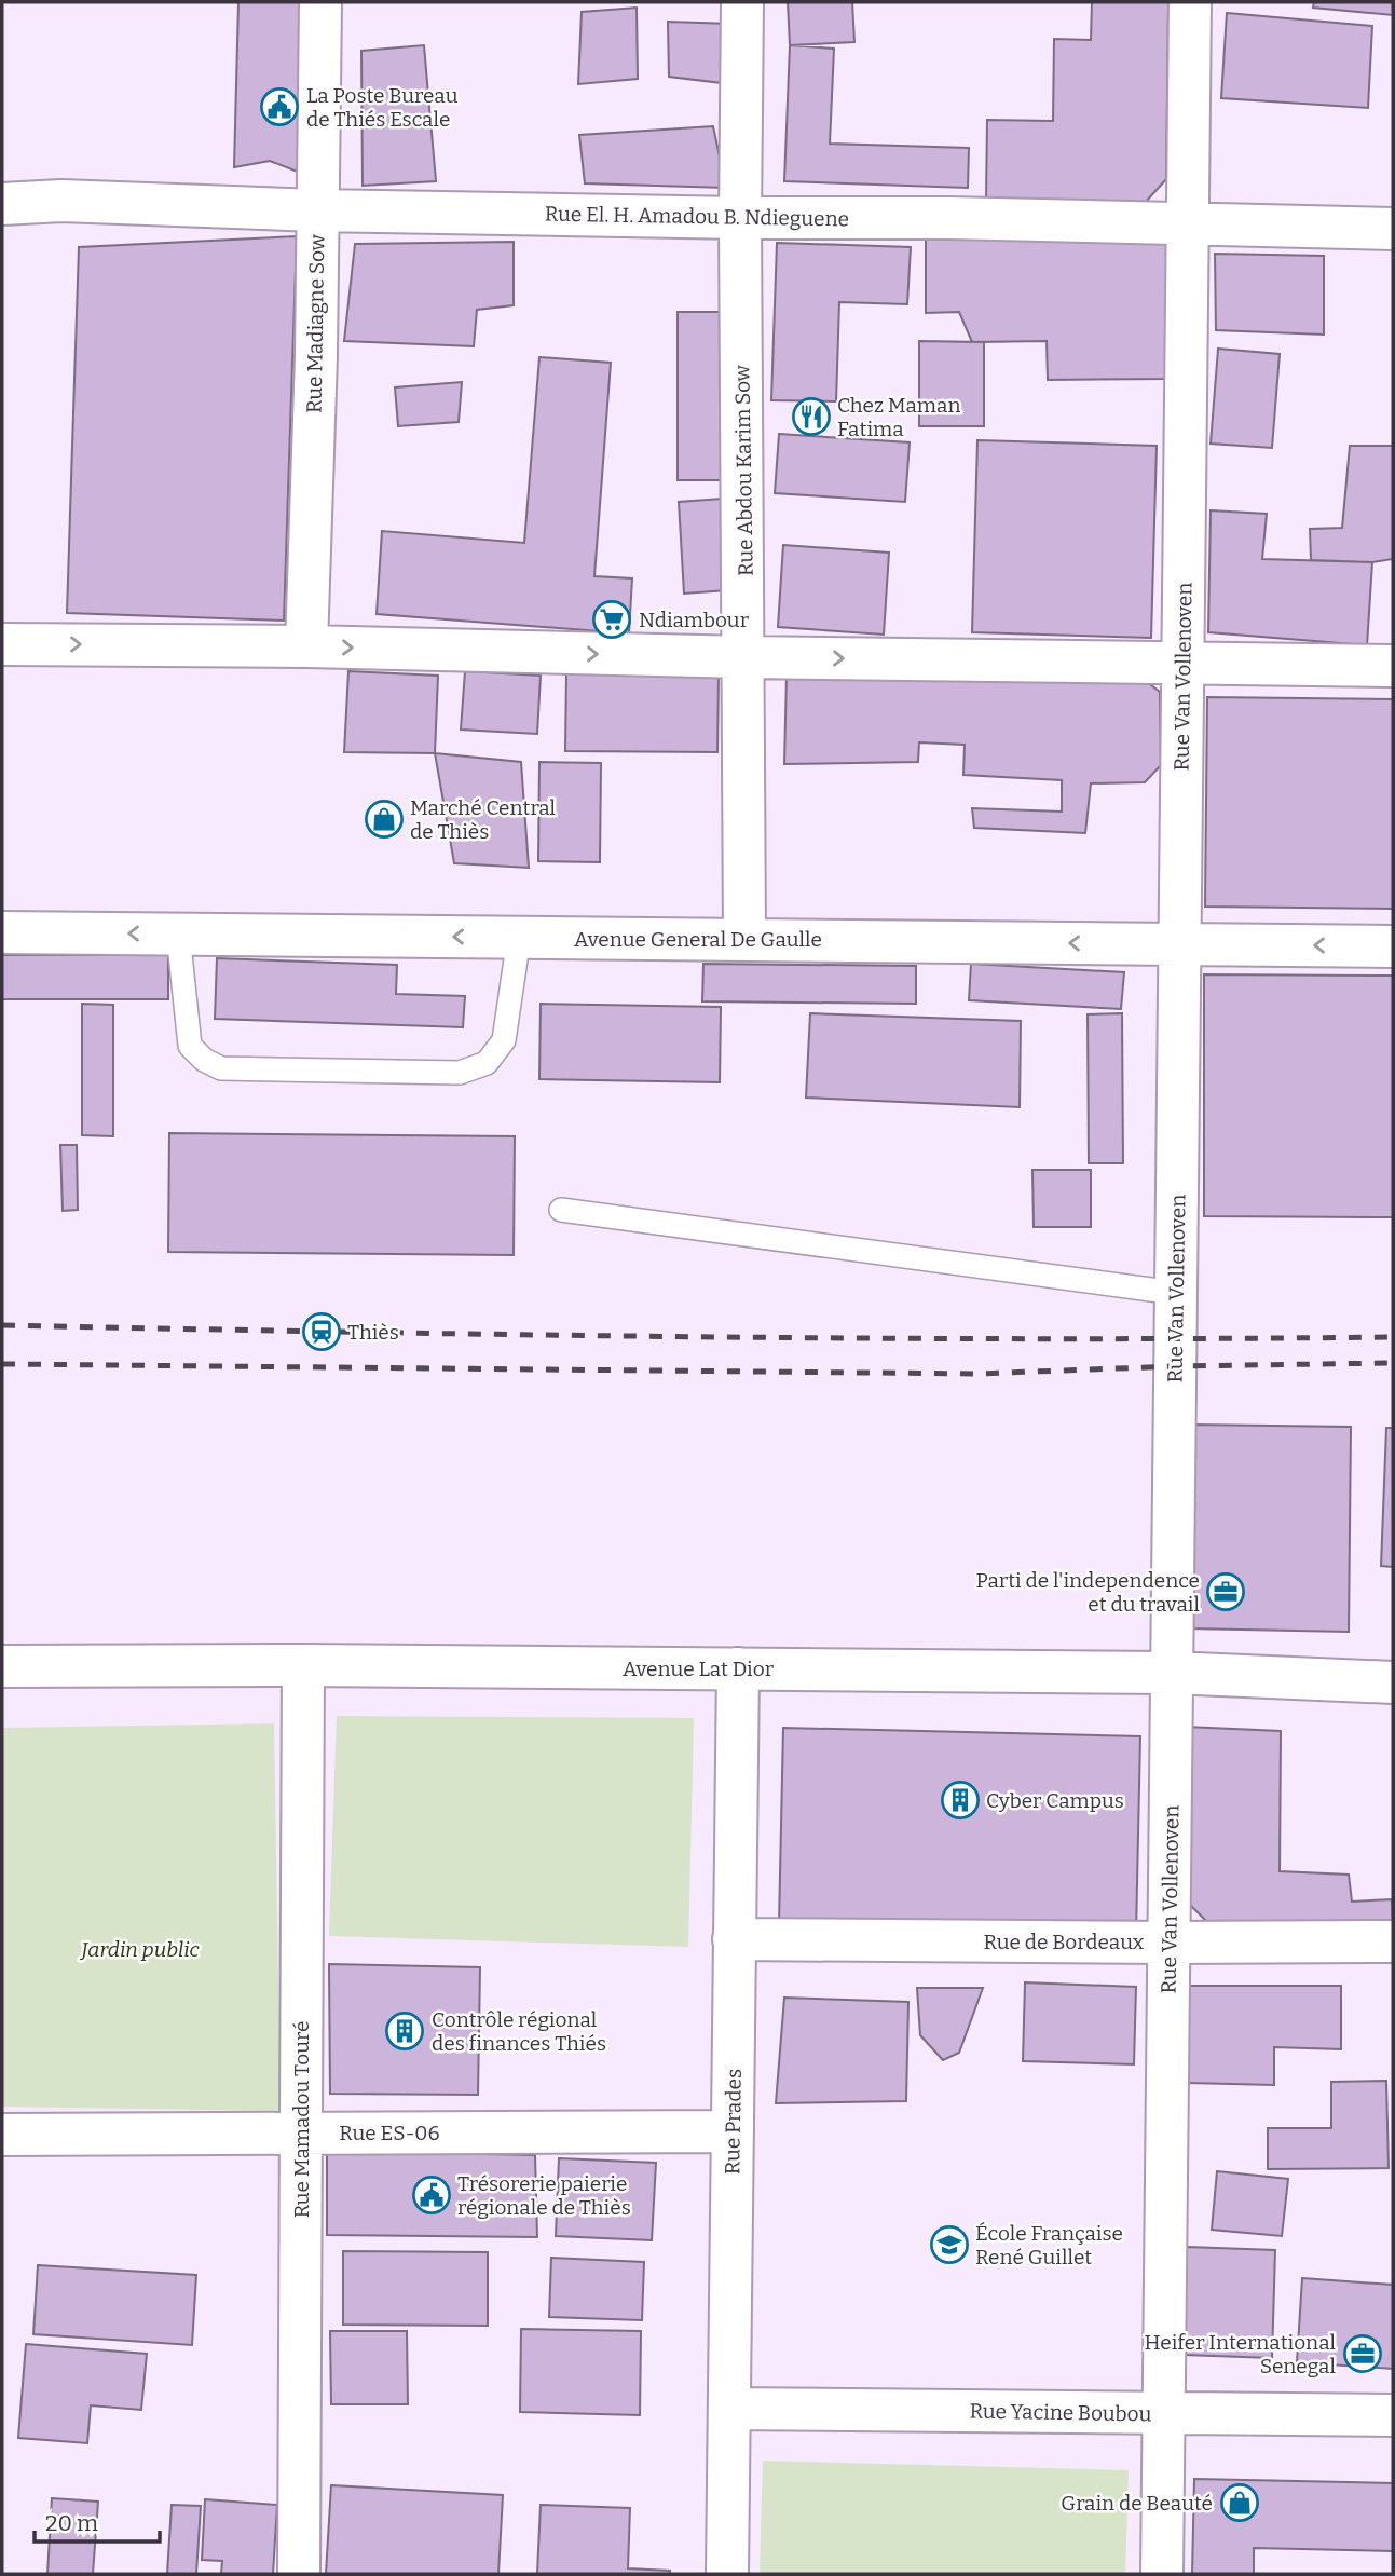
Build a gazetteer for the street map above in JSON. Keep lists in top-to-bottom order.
{
  "streets": {
    "street": [
      "Rue El. H. Amadou B. Ndieguene",
      "Rue Madiagne Sow",
      "Rue Abdou Karim Sow",
      "Rue Van Vollenoven",
      "Avenue General De Gaulle",
      "Avenue Lat Dior",
      "Rue de Bordeaux",
      "Rue Mamadou Touré",
      "Rue Prades",
      "Rue ES-06",
      "Rue Yacine Boubou"
    ]
  },
  "crossings": [
    ["Rue El. H. Amadou B. Ndieguene", "Rue Madiagne Sow"],
    ["Rue El. H. Amadou B. Ndieguene", "Rue Abdou Karim Sow"],
    ["Rue El. H. Amadou B. Ndieguene", "Rue Van Vollenoven"],
    ["Rue Abdou Karim Sow", "Avenue General De Gaulle"],
    ["Rue Van Vollenoven", "Avenue General De Gaulle"],
    ["Rue Van Vollenoven", "Avenue Lat Dior"],
    ["Rue Van Vollenoven", "Rue de Bordeaux"],
    ["Rue Van Vollenoven", "Rue Yacine Boubou"],
    ["Avenue Lat Dior", "Rue Mamadou Touré"],
    ["Avenue Lat Dior", "Rue Prades"],
    ["Rue de Bordeaux", "Rue Prades"],
    ["Rue Mamadou Touré", "Rue ES-06"],
    ["Rue Prades", "Rue ES-06"],
    ["Rue Prades", "Rue Yacine Boubou"]
  ],
  "parks": ["Jardin public"],
  "places": {
    "public building": ["La Poste Bureau de Thiés Escale", "Trésorerie paierie régionale de Thiès"],
    "restaurant": ["Chez Maman Fatima"],
    "supermarket": ["Ndiambour"],
    "shop": ["Marché Central de Thiès", "Grain de Beauté"],
    "station": ["Thiès"],
    "office": ["Parti de l'independence et du travail", "Heifer International Senegal"],
    "building": ["Cyber Campus", "Contrôle régional des finances Thiés"],
    "school or university": ["École Française René Guillet"]
  },
  "scale_bar": "20 m"
}
